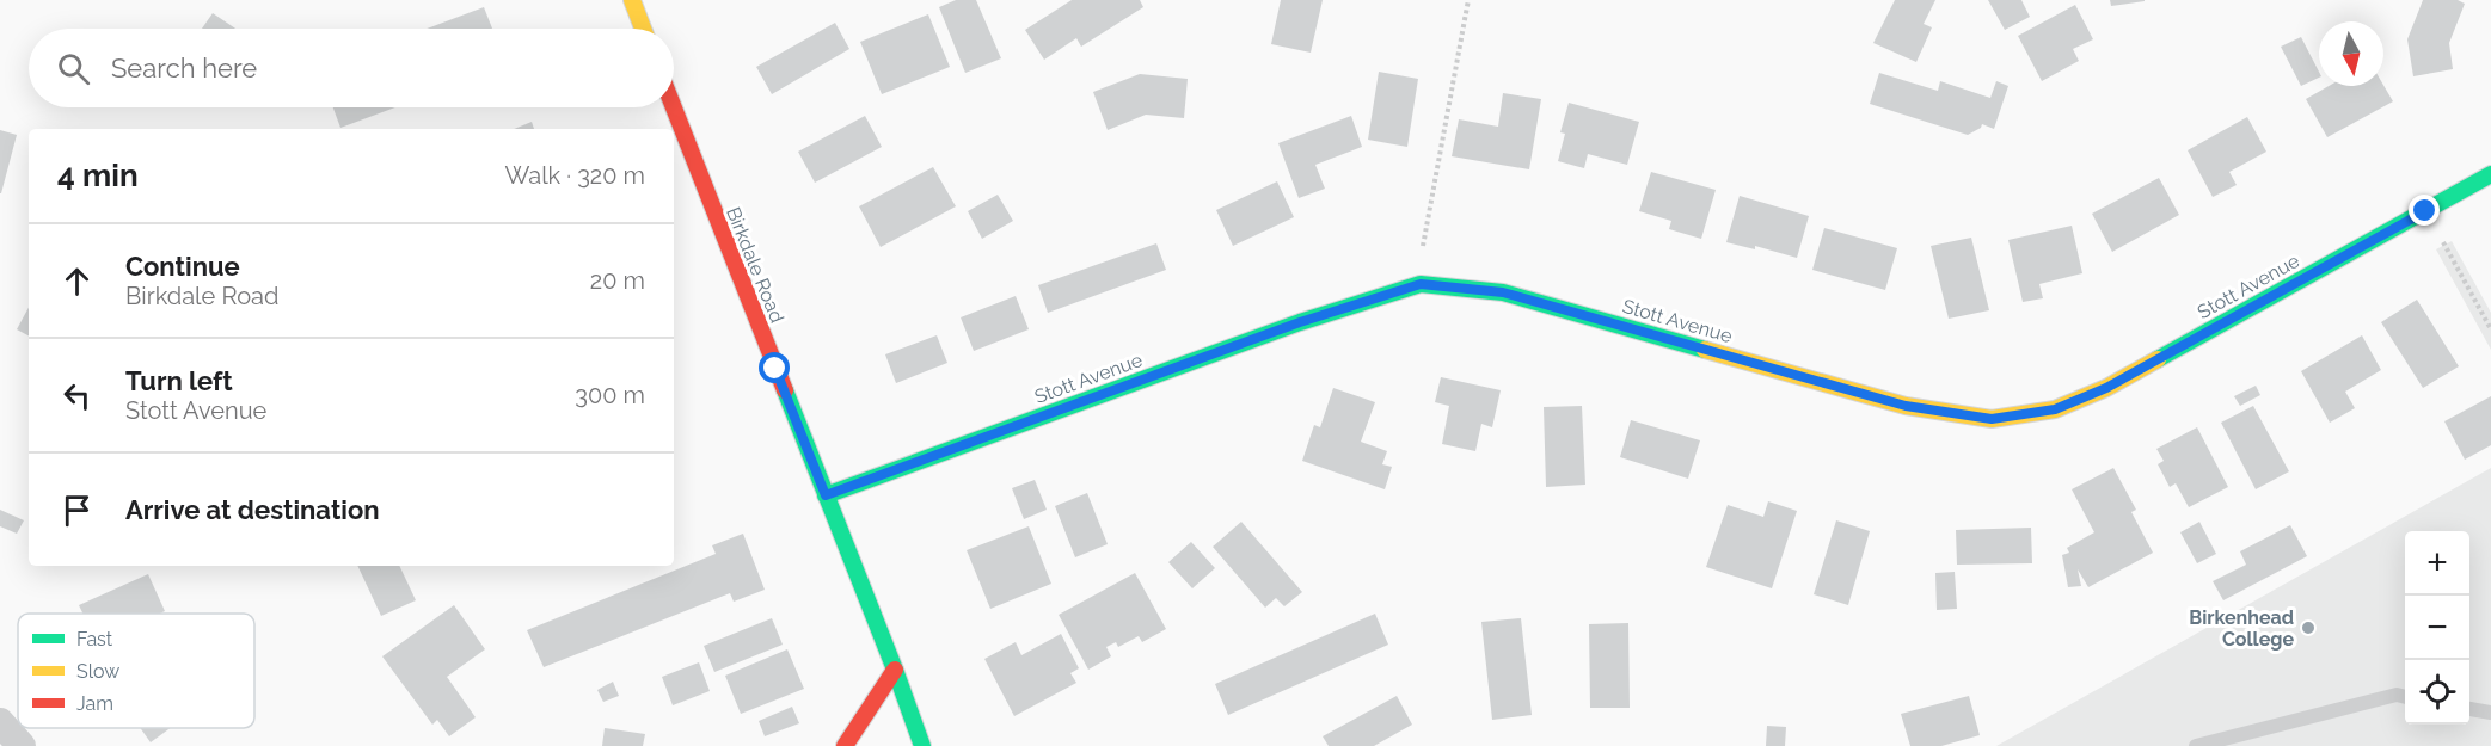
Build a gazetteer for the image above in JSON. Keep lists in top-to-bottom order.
{
  "streets": {
    "street": ["Birkdale Road", "Stott Avenue"]
  },
  "crossings": [
    ["Birkdale Road", "Stott Avenue"]
  ],
  "places": ["Birkenhead College"],
  "legend": ["Fast", "Slow", "Jam"],
  "north": "bottom",
  "page": {
    "search": "Search here",
    "heading": ["4 min", "Walk · 320 m"],
    "list": [
      ["Continue", "Birkdale Road", "20 m"],
      ["Turn left", "Stott Avenue", "300 m"],
      "Arrive at destination"
    ],
    "map_buttons": ["+", "−"]
  }
}
